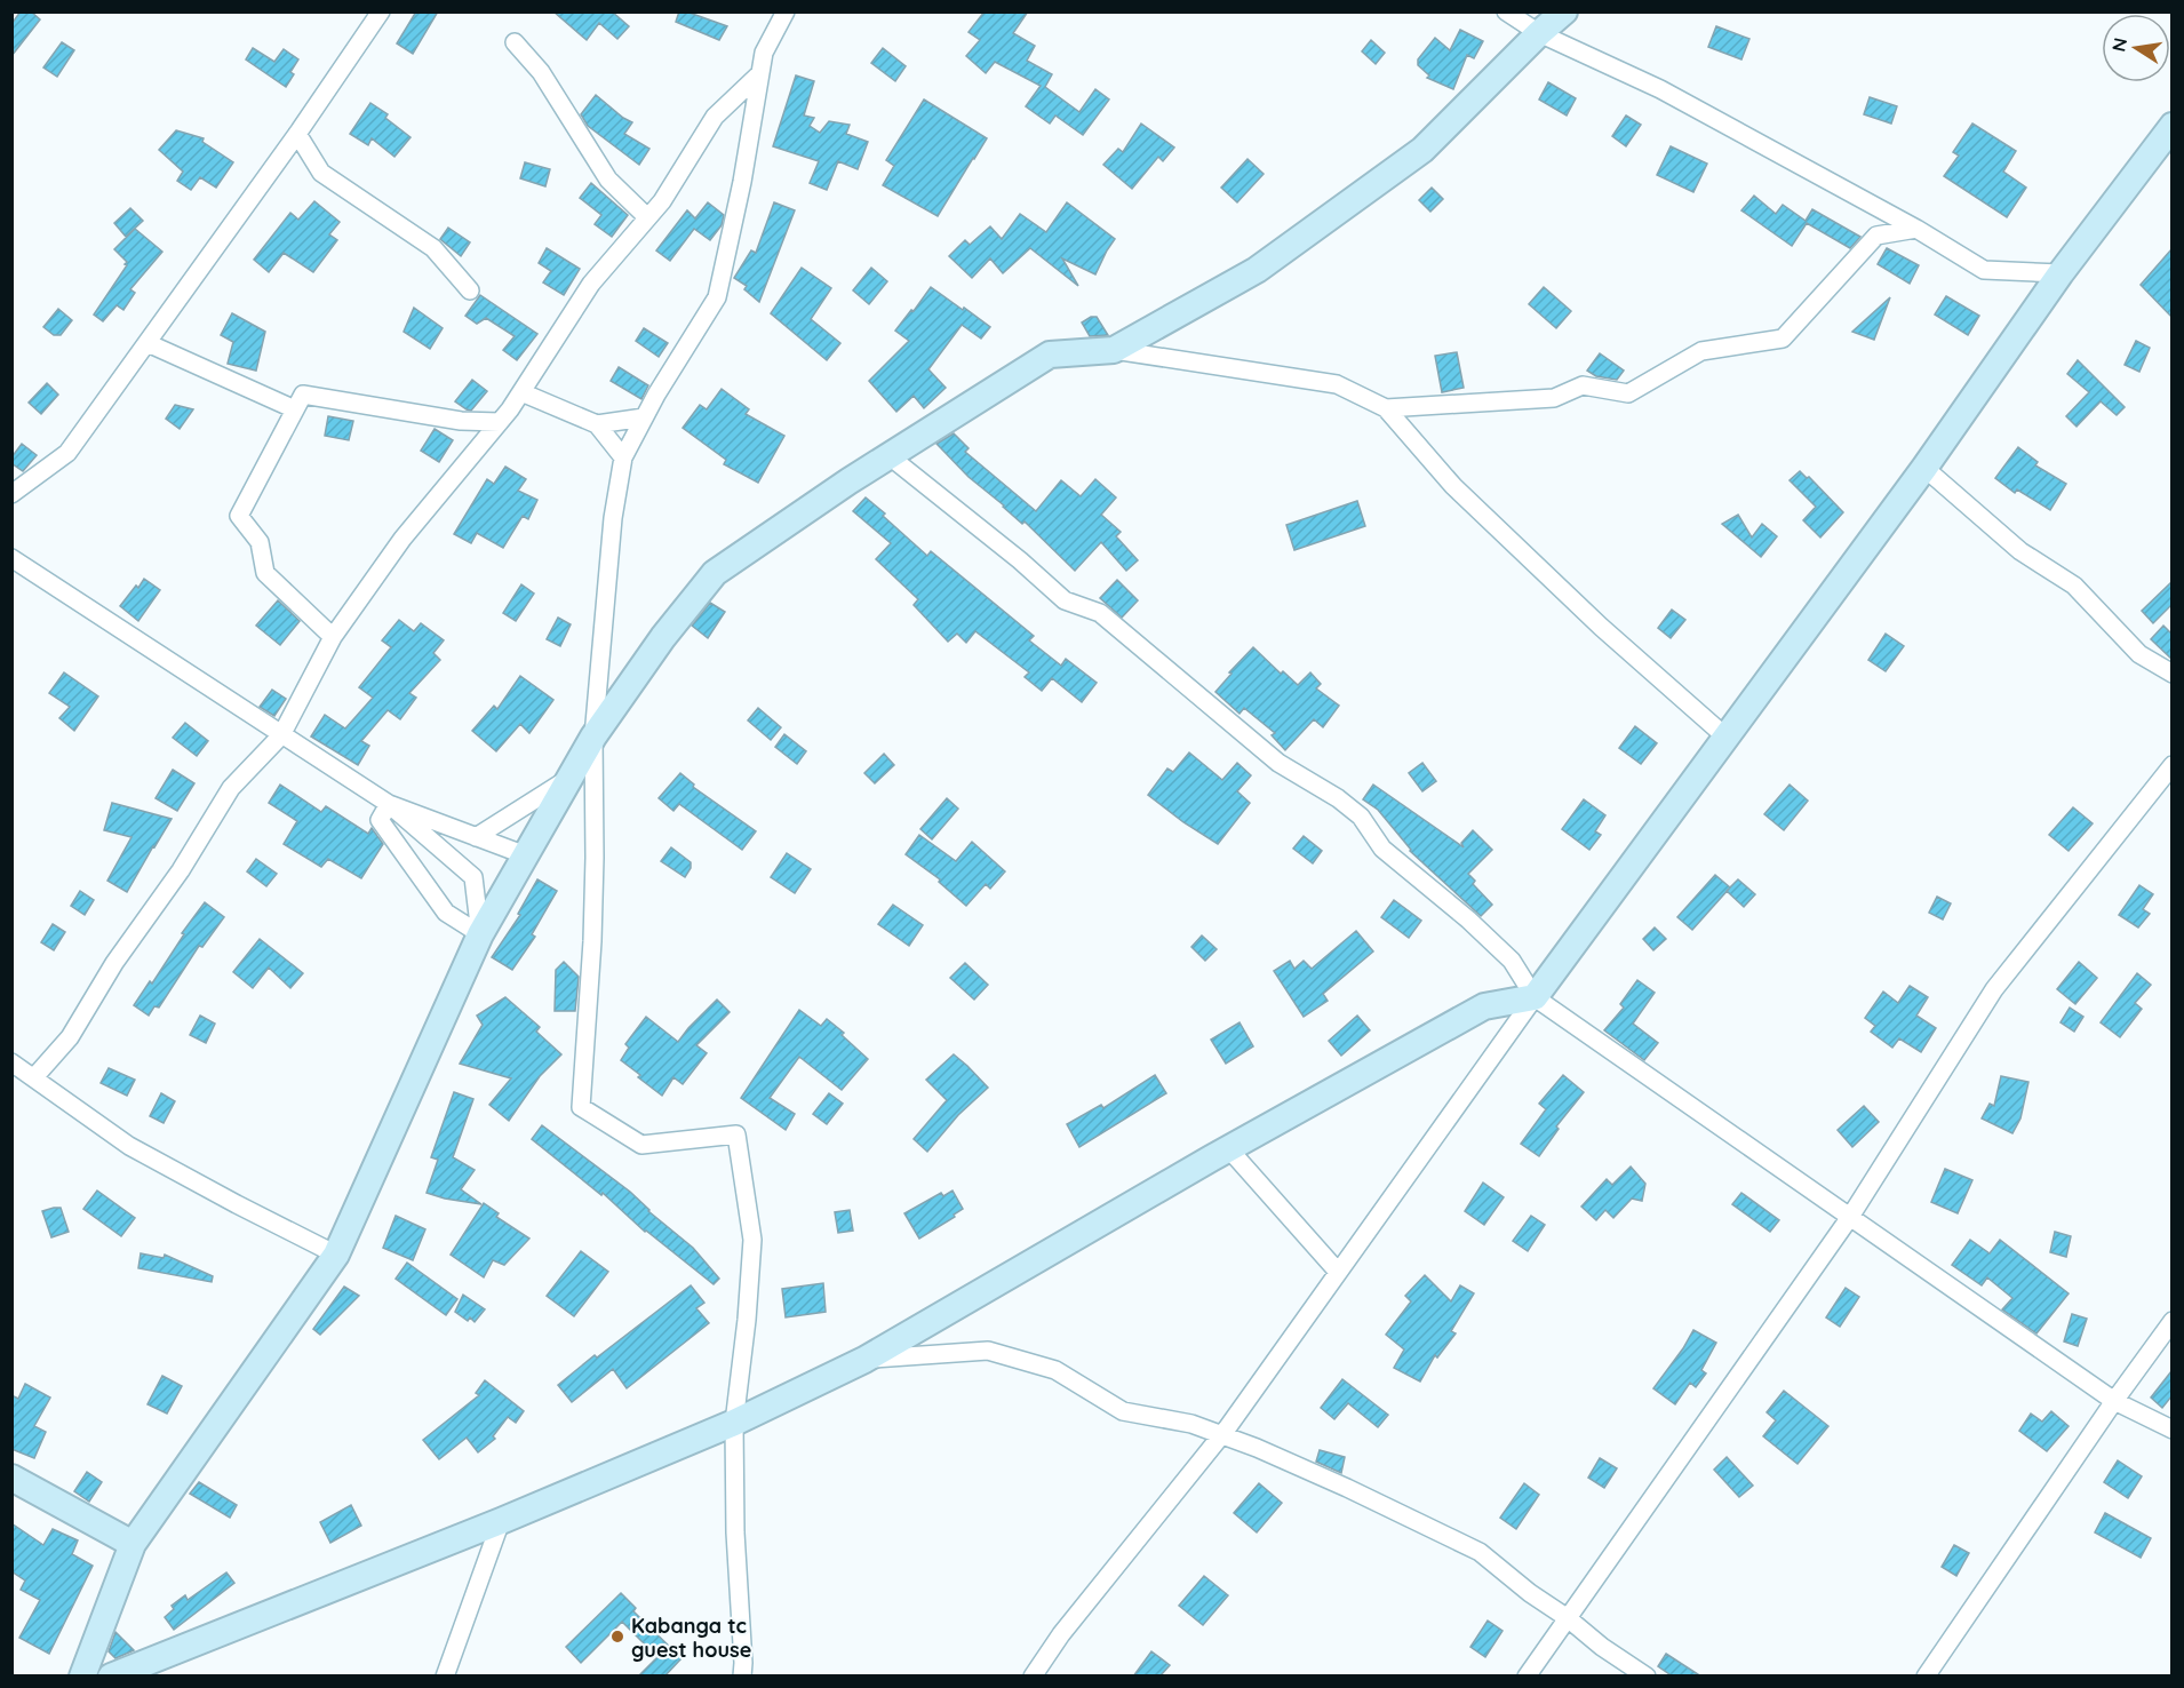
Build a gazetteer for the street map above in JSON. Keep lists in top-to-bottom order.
{
  "places": ["Kabanga tc guest house"],
  "north": "left"
}
